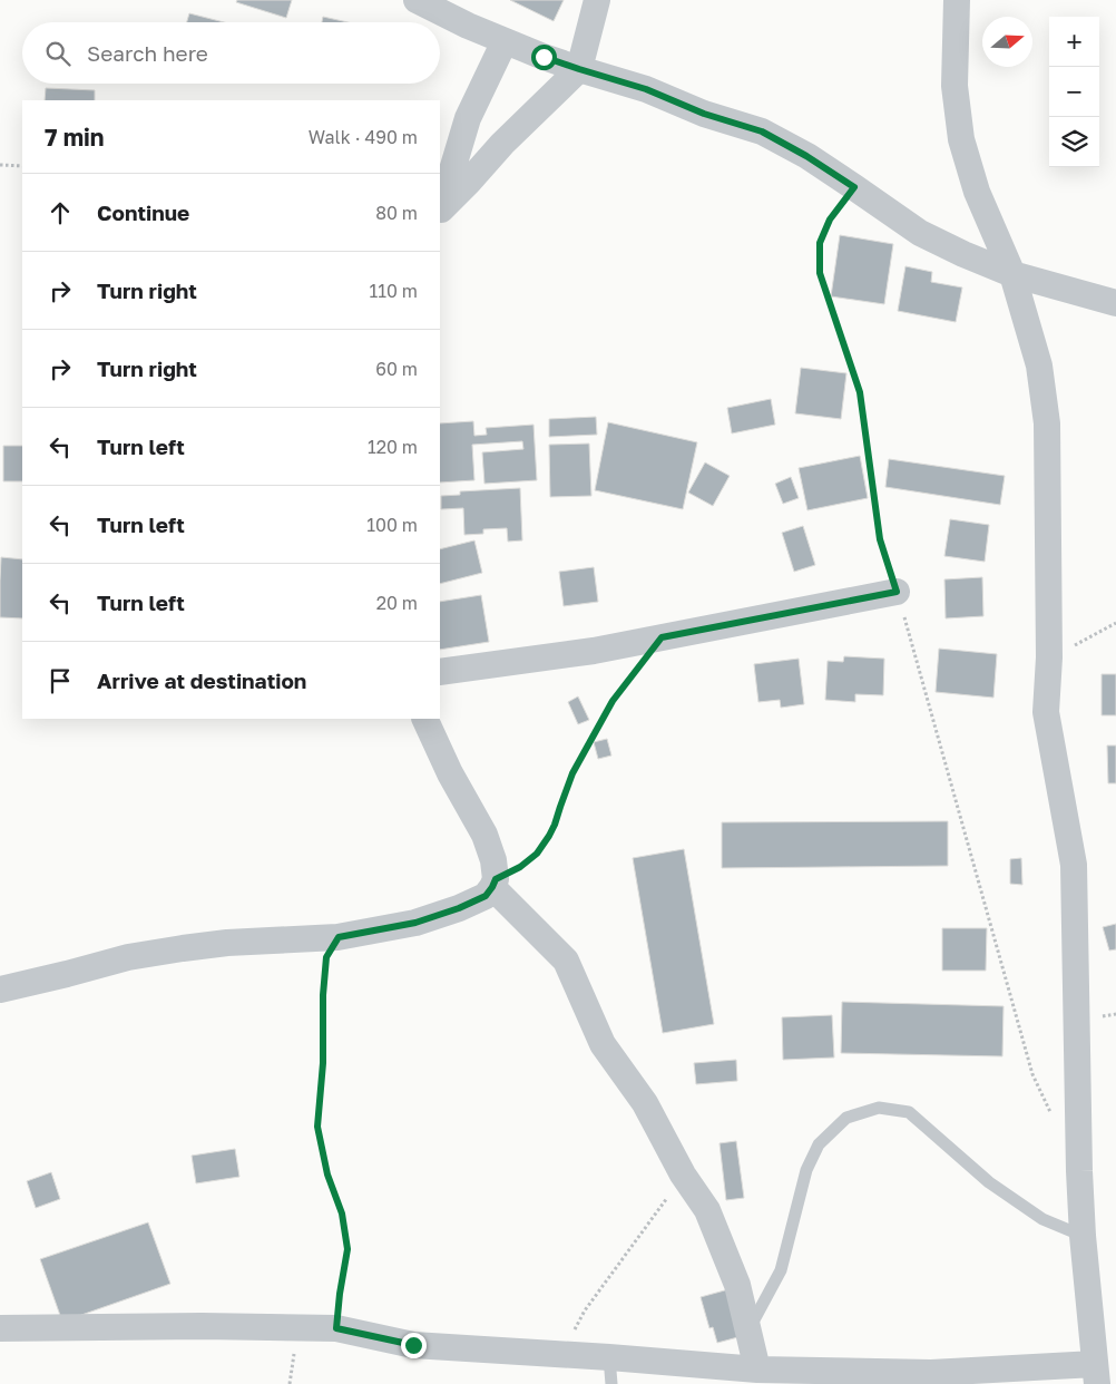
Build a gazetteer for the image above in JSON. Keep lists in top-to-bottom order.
{
  "north": "right",
  "page": {
    "map_buttons": ["+", "−"],
    "search": "Search here",
    "heading": ["7 min", "Walk · 490 m"],
    "list": [
      ["Continue", "80 m"],
      ["Turn right", "110 m"],
      ["Turn right", "60 m"],
      ["Turn left", "120 m"],
      ["Turn left", "100 m"],
      ["Turn left", "20 m"],
      "Arrive at destination"
    ]
  }
}
